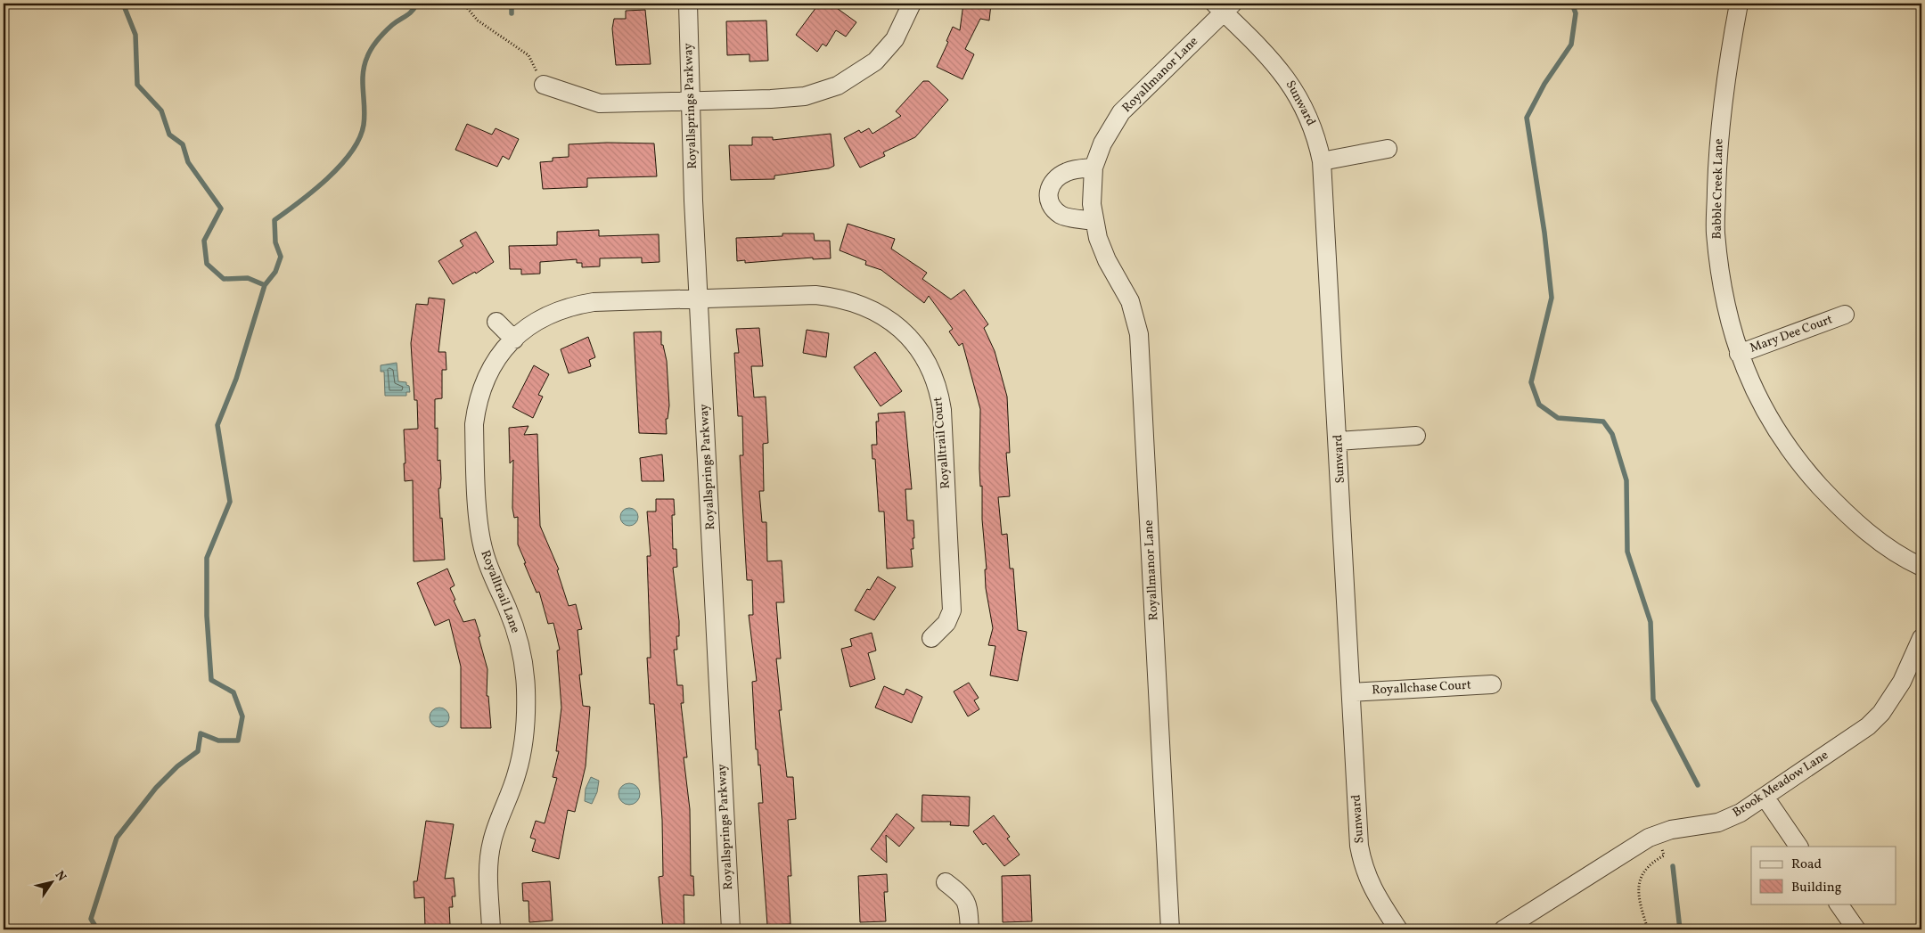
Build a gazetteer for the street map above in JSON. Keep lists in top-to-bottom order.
{
  "streets": {
    "street": [
      "Royallmanor Lane",
      "Sunward",
      "Royallsprings Parkway",
      "Babble Creek Lane",
      "Mary Dee Court",
      "Royalltrail Court",
      "Royalltrail Lane",
      "Royallchase Court",
      "Brook Meadow Lane"
    ]
  },
  "crossings": [
    ["Royallmanor Lane", "Sunward"],
    ["Sunward", "Royallchase Court"],
    ["Royallsprings Parkway", "Royalltrail Court"],
    ["Royallsprings Parkway", "Royalltrail Lane"],
    ["Babble Creek Lane", "Mary Dee Court"],
    ["Royalltrail Court", "Royalltrail Lane"]
  ],
  "legend": ["Road", "Building"],
  "north": "top right"
}
